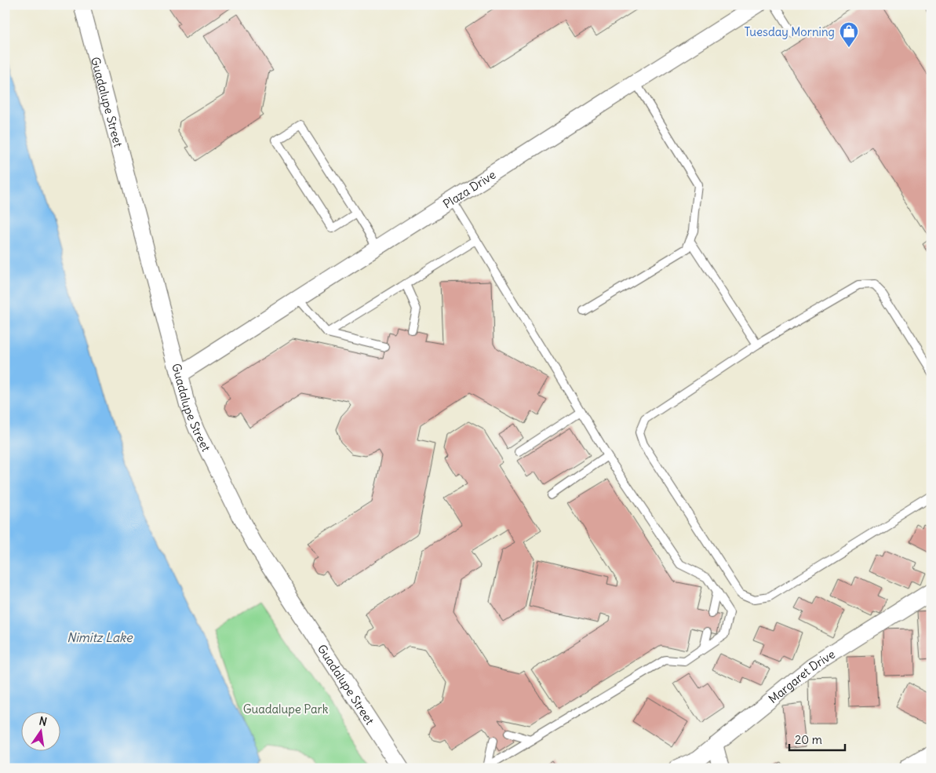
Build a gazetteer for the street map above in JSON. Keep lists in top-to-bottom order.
{
  "streets": {
    "street": ["Guadalupe Street", "Plaza Drive", "Margaret Drive"]
  },
  "crossings": [
    ["Guadalupe Street", "Plaza Drive"]
  ],
  "water": ["Nimitz Lake"],
  "parks": ["Guadalupe Park"],
  "places": {
    "shop": ["Tuesday Morning"]
  },
  "scale_bar": "20 m",
  "north": "top"
}
